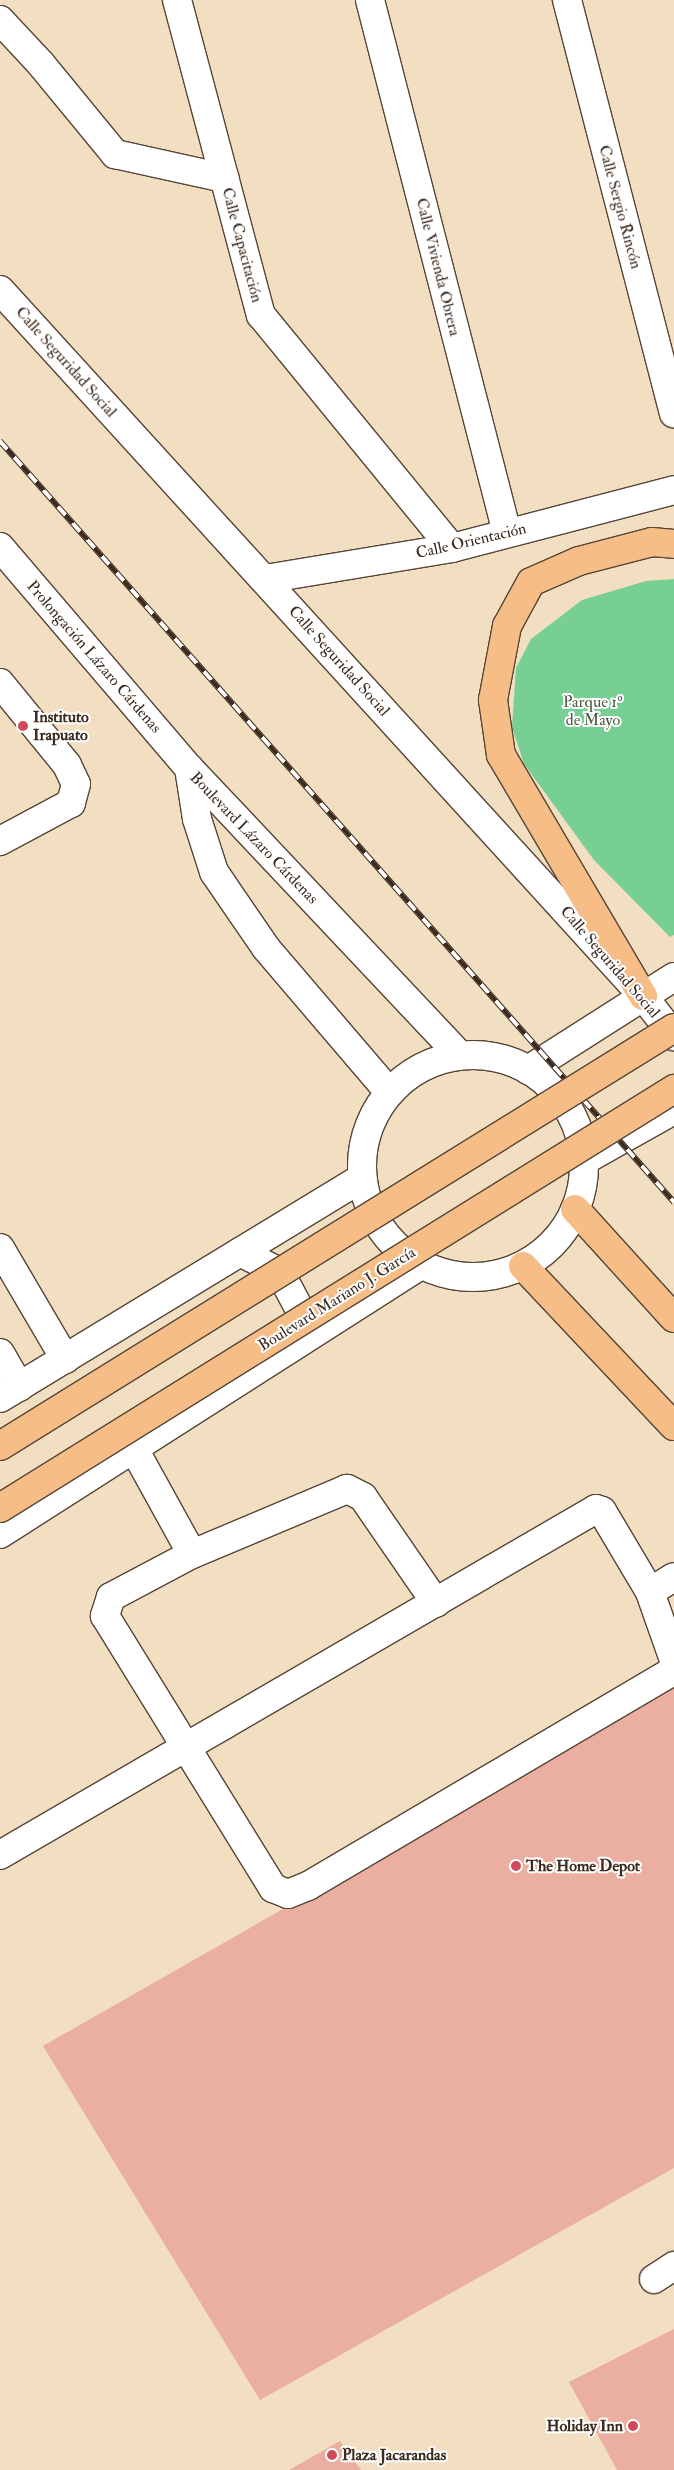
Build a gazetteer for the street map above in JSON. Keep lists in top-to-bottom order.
{
  "streets": {
    "main road": ["Boulevard Mariano J. García"],
    "street": [
      "Calle Sergio Rincón",
      "Calle Capacitación",
      "Calle Vivienda Obrera",
      "Calle Seguridad Social",
      "Calle Orientación",
      "Prolongación Lázaro Cárdenas",
      "Boulevard Lázaro Cárdenas"
    ]
  },
  "crossings": [
    ["Calle Capacitación", "Calle Orientación"],
    ["Calle Vivienda Obrera", "Calle Orientación"],
    ["Calle Seguridad Social", "Calle Orientación"],
    ["Prolongación Lázaro Cárdenas", "Boulevard Lázaro Cárdenas"]
  ],
  "parks": ["Parque 1º de Mayo"],
  "places": [
    "Instituto Irapuato",
    "The Home Depot",
    "Holiday Inn",
    "Plaza Jacarandas"
  ]
}
